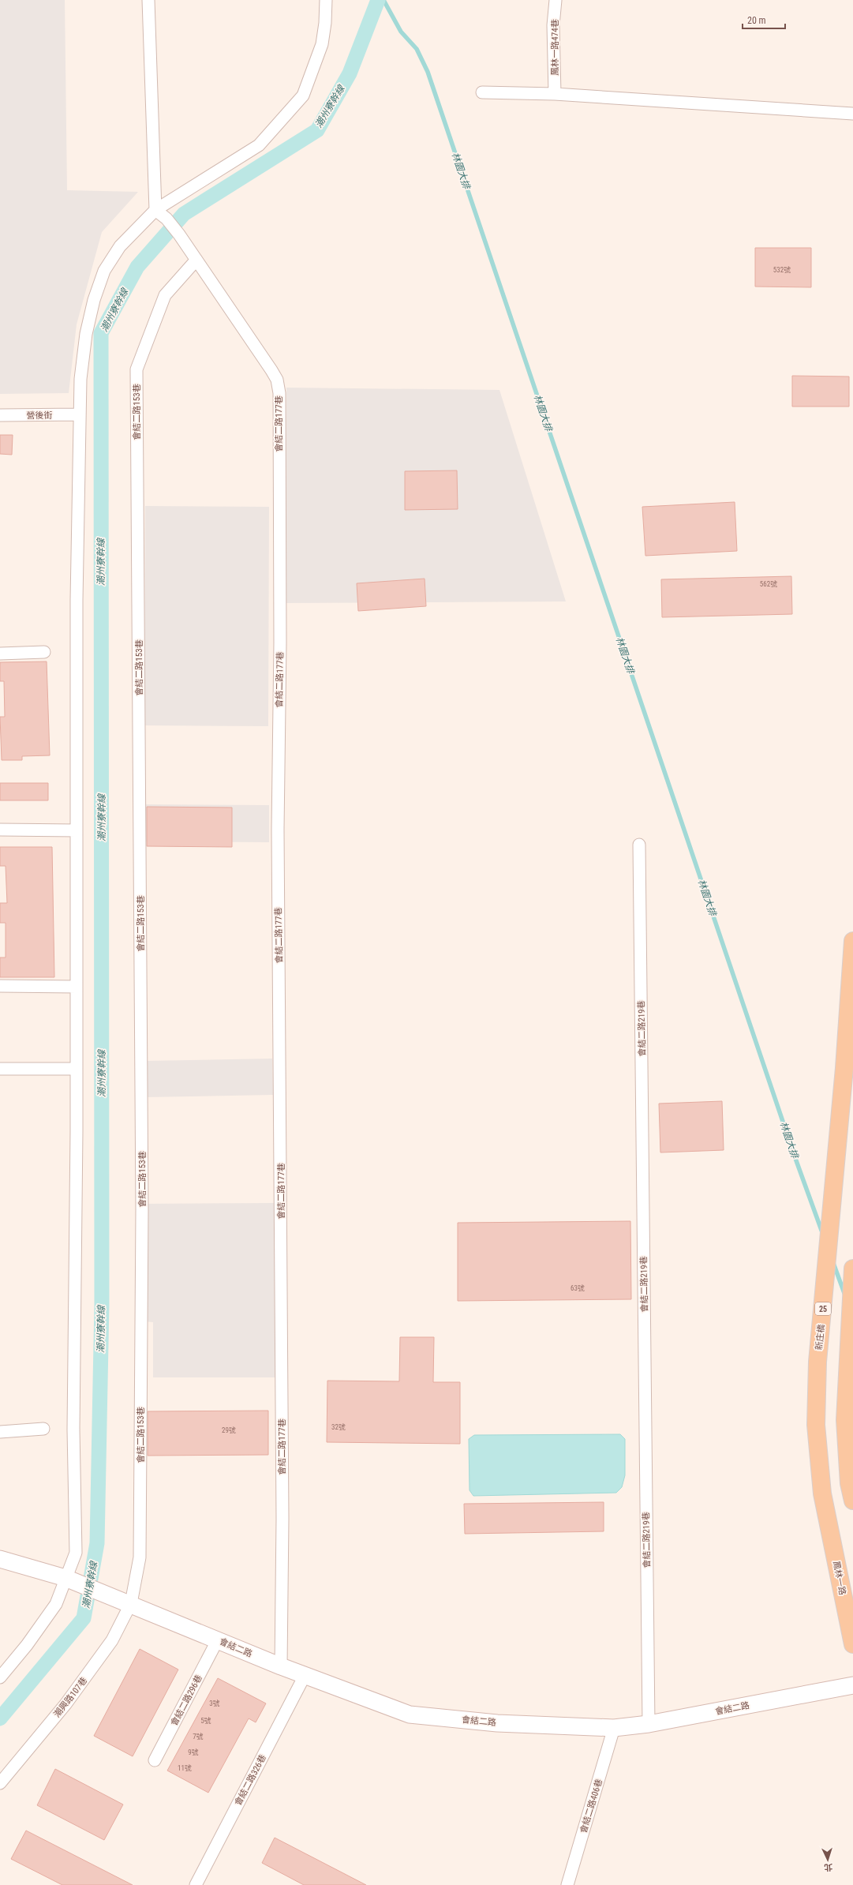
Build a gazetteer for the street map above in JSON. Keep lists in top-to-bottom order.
{
  "streets": {
    "main road": ["25", "新庄橋", "鳳林一路"],
    "street": [
      "鳳林一路474巷",
      "會結二路153巷",
      "營後街",
      "會結二路177巷",
      "會結二路219巷",
      "會結二路",
      "潮興路107巷",
      "會結二路296巷",
      "會結二路326巷",
      "會結二路406巷"
    ]
  },
  "crossings": [
    ["會結二路153巷", "會結二路177巷"],
    ["會結二路153巷", "會結二路"],
    ["會結二路153巷", "潮興路107巷"],
    ["會結二路177巷", "會結二路"],
    ["會結二路219巷", "會結二路"],
    ["新庄橋", "鳳林一路"],
    ["會結二路", "潮興路107巷"],
    ["會結二路", "會結二路296巷"],
    ["會結二路", "會結二路326巷"],
    ["會結二路", "會結二路406巷"]
  ],
  "water": ["潮州寮幹線", "林園大排"],
  "house_numbers": [
    "532號",
    "562號",
    "63號",
    "32號",
    "29號",
    "3號",
    "5號",
    "7號",
    "9號",
    "11號"
  ],
  "scale_bar": "20 m",
  "north": "bottom"
}
